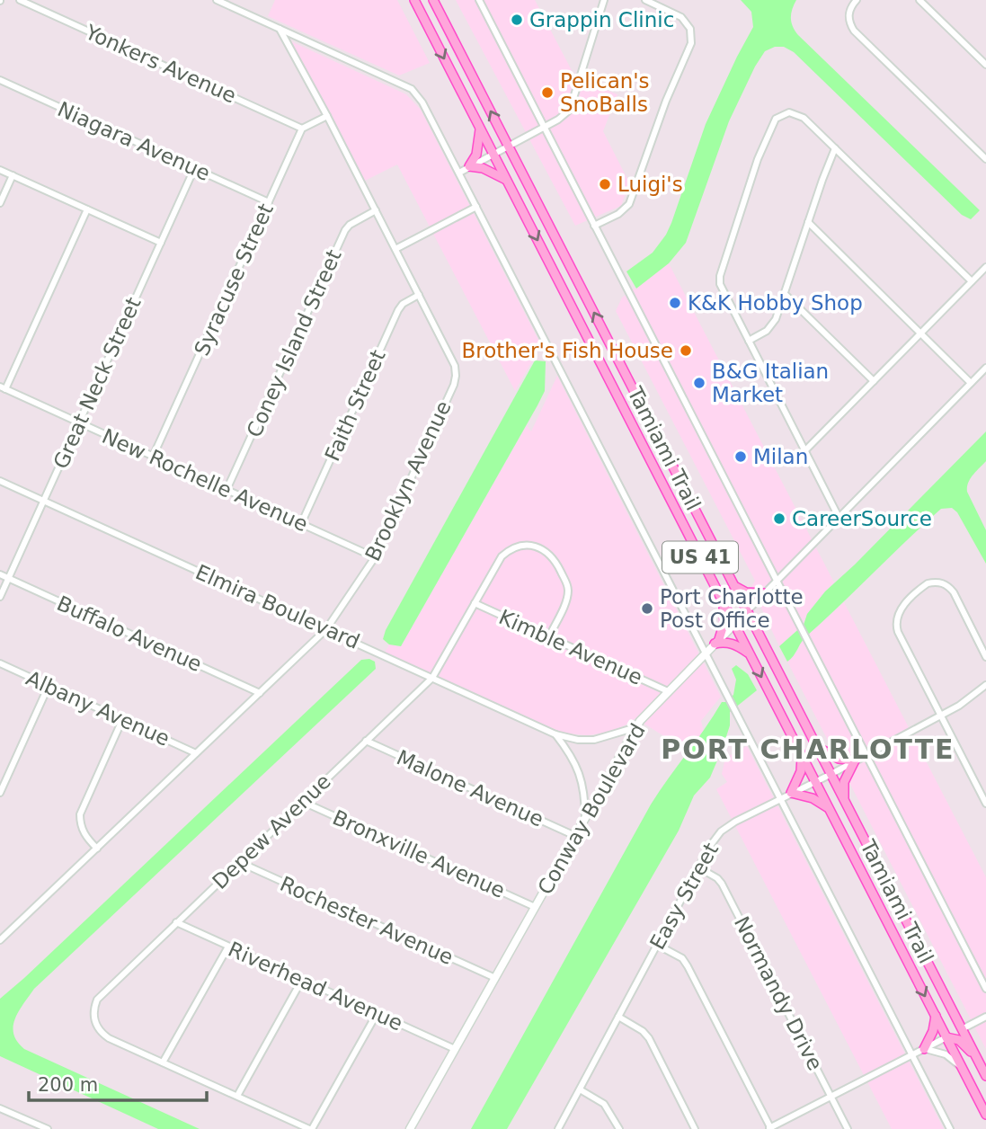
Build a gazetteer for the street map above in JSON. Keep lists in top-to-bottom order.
{
  "streets": {
    "main road": ["Tamiami Trail", "US 41"],
    "street": [
      "Yonkers Avenue",
      "Niagara Avenue",
      "Syracuse Street",
      "Coney Island Street",
      "Great Neck Street",
      "Faith Street",
      "New Rochelle Avenue",
      "Brooklyn Avenue",
      "Elmira Boulevard",
      "Buffalo Avenue",
      "Kimble Avenue",
      "Albany Avenue",
      "Malone Avenue",
      "Conway Boulevard",
      "Depew Avenue",
      "Bronxville Avenue",
      "Easy Street",
      "Rochester Avenue",
      "Riverhead Avenue",
      "Normandy Drive"
    ]
  },
  "crossings": [
    ["Yonkers Avenue", "Syracuse Street"],
    ["Niagara Avenue", "Syracuse Street"],
    ["Niagara Avenue", "Great Neck Street"],
    ["Syracuse Street", "New Rochelle Avenue"],
    ["Coney Island Street", "New Rochelle Avenue"],
    ["Coney Island Street", "Brooklyn Avenue"],
    ["Great Neck Street", "New Rochelle Avenue"],
    ["Great Neck Street", "Elmira Boulevard"],
    ["Great Neck Street", "Buffalo Avenue"],
    ["Faith Street", "New Rochelle Avenue"],
    ["Faith Street", "Brooklyn Avenue"],
    ["Tamiami Trail", "Conway Boulevard"],
    ["Tamiami Trail", "Easy Street"],
    ["New Rochelle Avenue", "Brooklyn Avenue"],
    ["Brooklyn Avenue", "Elmira Boulevard"],
    ["Brooklyn Avenue", "Buffalo Avenue"],
    ["Brooklyn Avenue", "Albany Avenue"],
    ["Elmira Boulevard", "Conway Boulevard"],
    ["Elmira Boulevard", "Depew Avenue"],
    ["Kimble Avenue", "Conway Boulevard"],
    ["Kimble Avenue", "Depew Avenue"],
    ["Malone Avenue", "Conway Boulevard"],
    ["Malone Avenue", "Depew Avenue"],
    ["Conway Boulevard", "Bronxville Avenue"],
    ["Conway Boulevard", "Rochester Avenue"],
    ["Conway Boulevard", "Riverhead Avenue"],
    ["Depew Avenue", "Bronxville Avenue"],
    ["Depew Avenue", "Rochester Avenue"],
    ["Depew Avenue", "Riverhead Avenue"],
    ["Easy Street", "Normandy Drive"]
  ],
  "districts": ["PORT CHARLOTTE"],
  "places": [
    "Grappin Clinic",
    "Pelican's SnoBalls",
    "Luigi's",
    "K&K Hobby Shop",
    "Brother's Fish House",
    "B&G Italian Market",
    "Milan",
    "CareerSource",
    "Port Charlotte Post Office"
  ],
  "scale_bar": "200 m"
}
